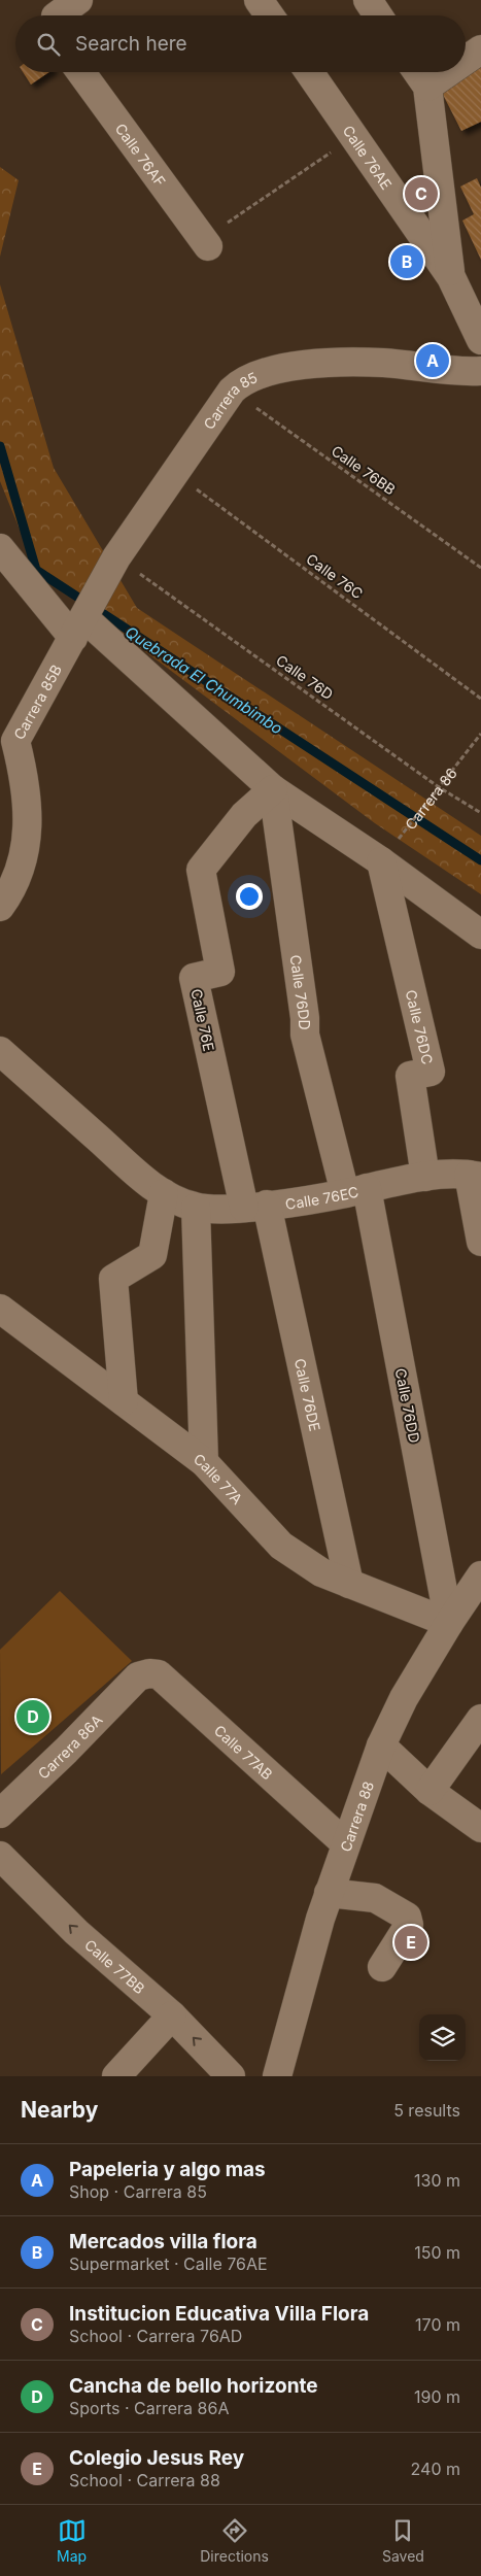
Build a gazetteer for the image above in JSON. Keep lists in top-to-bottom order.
{
  "streets": {
    "street": [
      "Calle 76AF",
      "Calle 76AE",
      "Carrera 85",
      "Carrera 85B",
      "Calle 76DD",
      "Calle 76E",
      "Calle 76DC",
      "Calle 76EC",
      "Calle 76DE",
      "Calle 77A",
      "Carrera 86A",
      "Calle 77AB",
      "Carrera 88",
      "Calle 77BB"
    ],
    "path": [
      "Calle 76BB",
      "Calle 76C",
      "Calle 76D",
      "Carrera 86"
    ]
  },
  "crossings": [
    ["Carrera 85", "Calle 76BB"],
    ["Carrera 85", "Calle 76C"],
    ["Carrera 85", "Calle 76D"],
    ["Carrera 85", "Carrera 85B"],
    ["Calle 76D", "Carrera 86"],
    ["Carrera 86", "Calle 76DC"],
    ["Calle 76DD", "Calle 76E"],
    ["Calle 76DD", "Calle 76EC"],
    ["Calle 76DD", "Calle 77A"],
    ["Calle 76DD", "Carrera 88"],
    ["Calle 76E", "Calle 76EC"],
    ["Calle 76E", "Calle 76DE"],
    ["Calle 76DC", "Calle 76EC"],
    ["Calle 76EC", "Calle 76DE"],
    ["Calle 76DE", "Calle 77A"],
    ["Calle 77A", "Carrera 88"],
    ["Carrera 86A", "Calle 77AB"],
    ["Calle 77AB", "Carrera 88"]
  ],
  "one_way": ["Calle 77BB"],
  "water": ["Quebrada El Chumbimbo"],
  "page": {
    "search": "Search here",
    "pins": [
      "C",
      "B",
      "A",
      "D",
      "E"
    ],
    "heading": ["Nearby", "5 results"],
    "list": [
      {
        "mark": "A",
        "name": "Papeleria y algo mas",
        "note": "Shop · Carrera 85",
        "value": "130 m"
      },
      {
        "mark": "B",
        "name": "Mercados villa flora",
        "note": "Supermarket · Calle 76AE",
        "value": "150 m"
      },
      {
        "mark": "C",
        "name": "Institucion Educativa Villa Flora",
        "note": "School · Carrera 76AD",
        "value": "170 m"
      },
      {
        "mark": "D",
        "name": "Cancha de bello horizonte",
        "note": "Sports · Carrera 86A",
        "value": "190 m"
      },
      {
        "mark": "E",
        "name": "Colegio Jesus Rey",
        "note": "School · Carrera 88",
        "value": "240 m"
      }
    ],
    "nav": ["Map", "Directions", "Saved"]
  }
}
